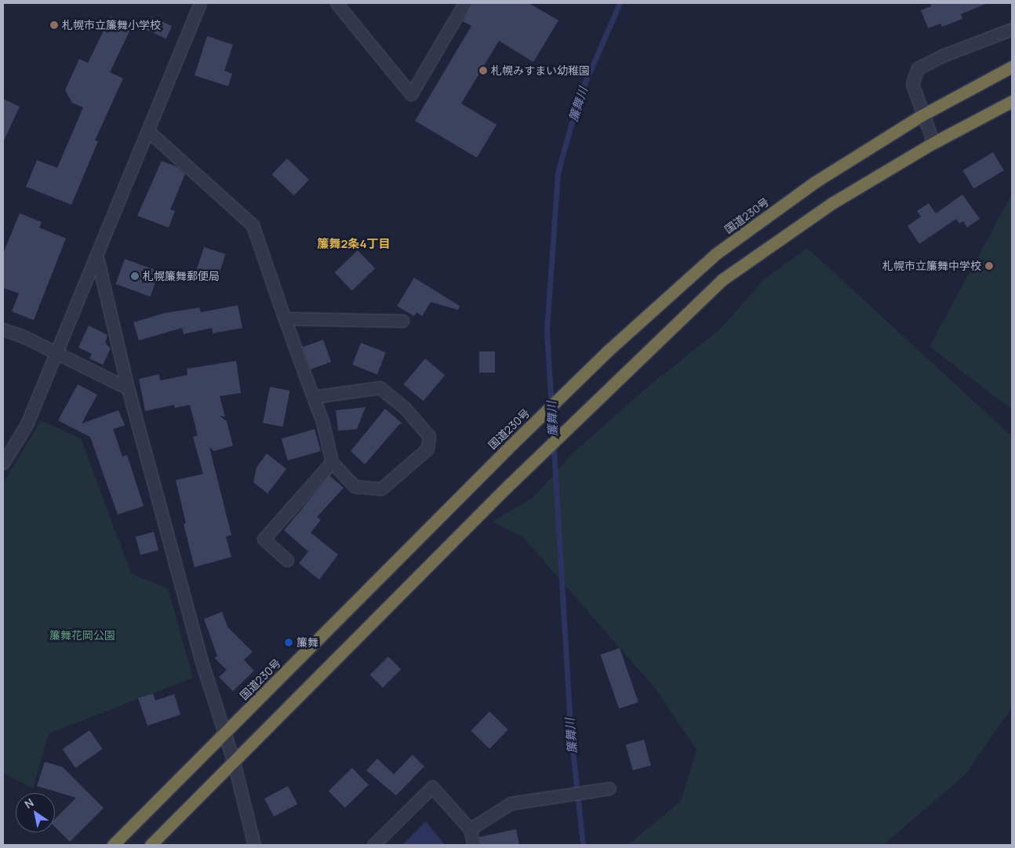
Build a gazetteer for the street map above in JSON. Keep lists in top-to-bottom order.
{
  "streets": {
    "highway": ["国道230号"]
  },
  "districts": ["簾舞2条4丁目"],
  "water": ["簾舞川"],
  "parks": ["簾舞花岡公園"],
  "places": [
    "札幌市立簾舞小学校",
    "札幌みすまい幼稚園",
    "札幌市立簾舞中学校",
    "札幌簾舞郵便局",
    "簾舞"
  ],
  "north": "top left"
}
